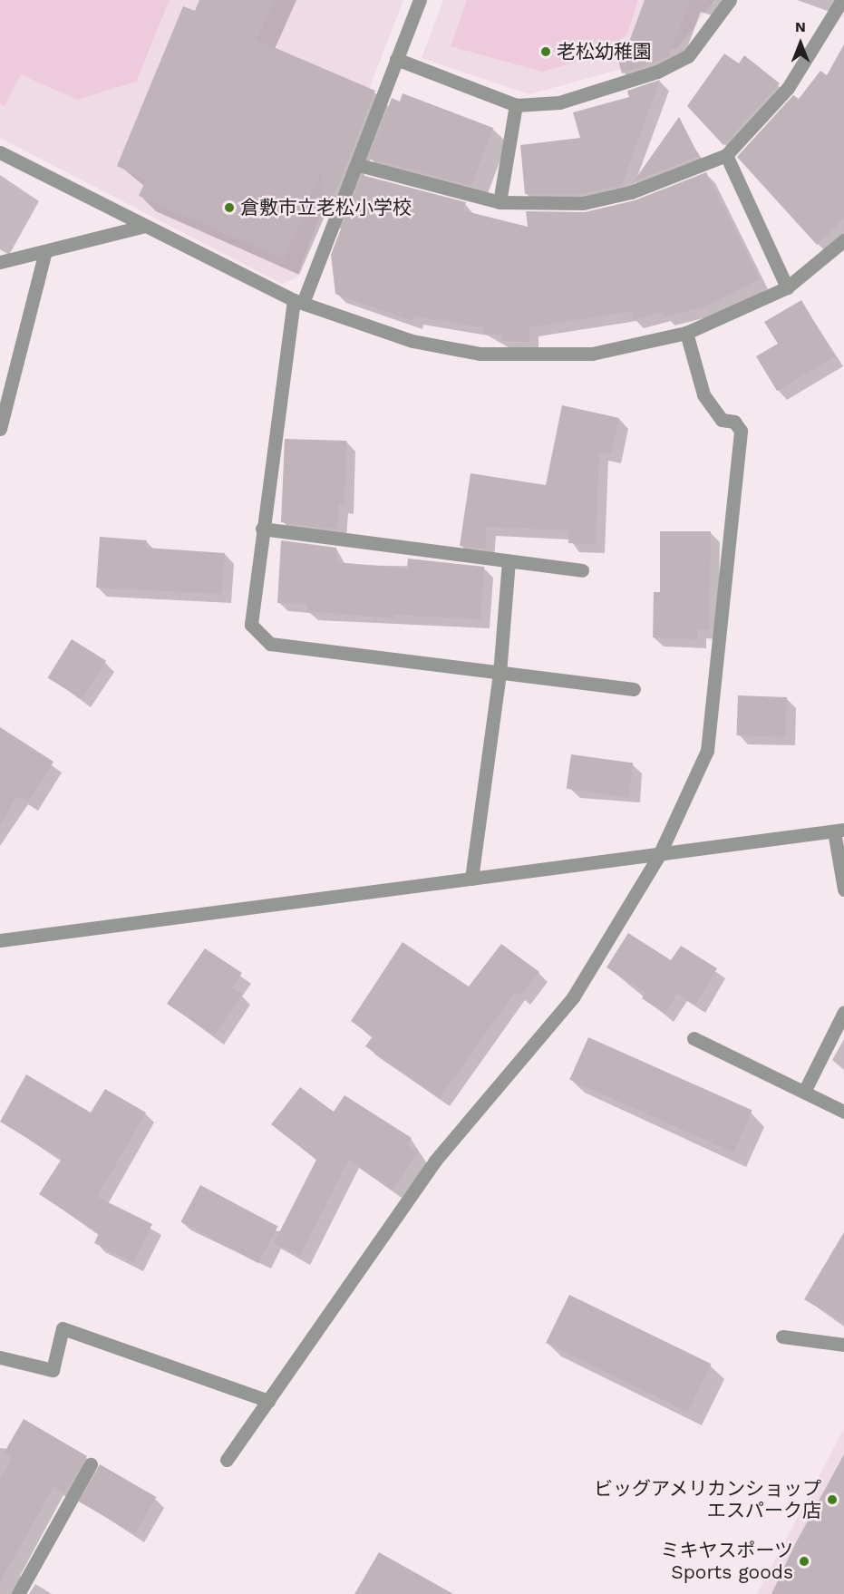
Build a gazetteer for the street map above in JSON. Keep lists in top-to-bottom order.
{
  "places": [
    "老松幼稚園",
    "倉敷市立老松小学校",
    "ビッグアメリカンショップ エスパーク店",
    "ミキヤスポーツ Sports goods"
  ],
  "north": "top"
}
